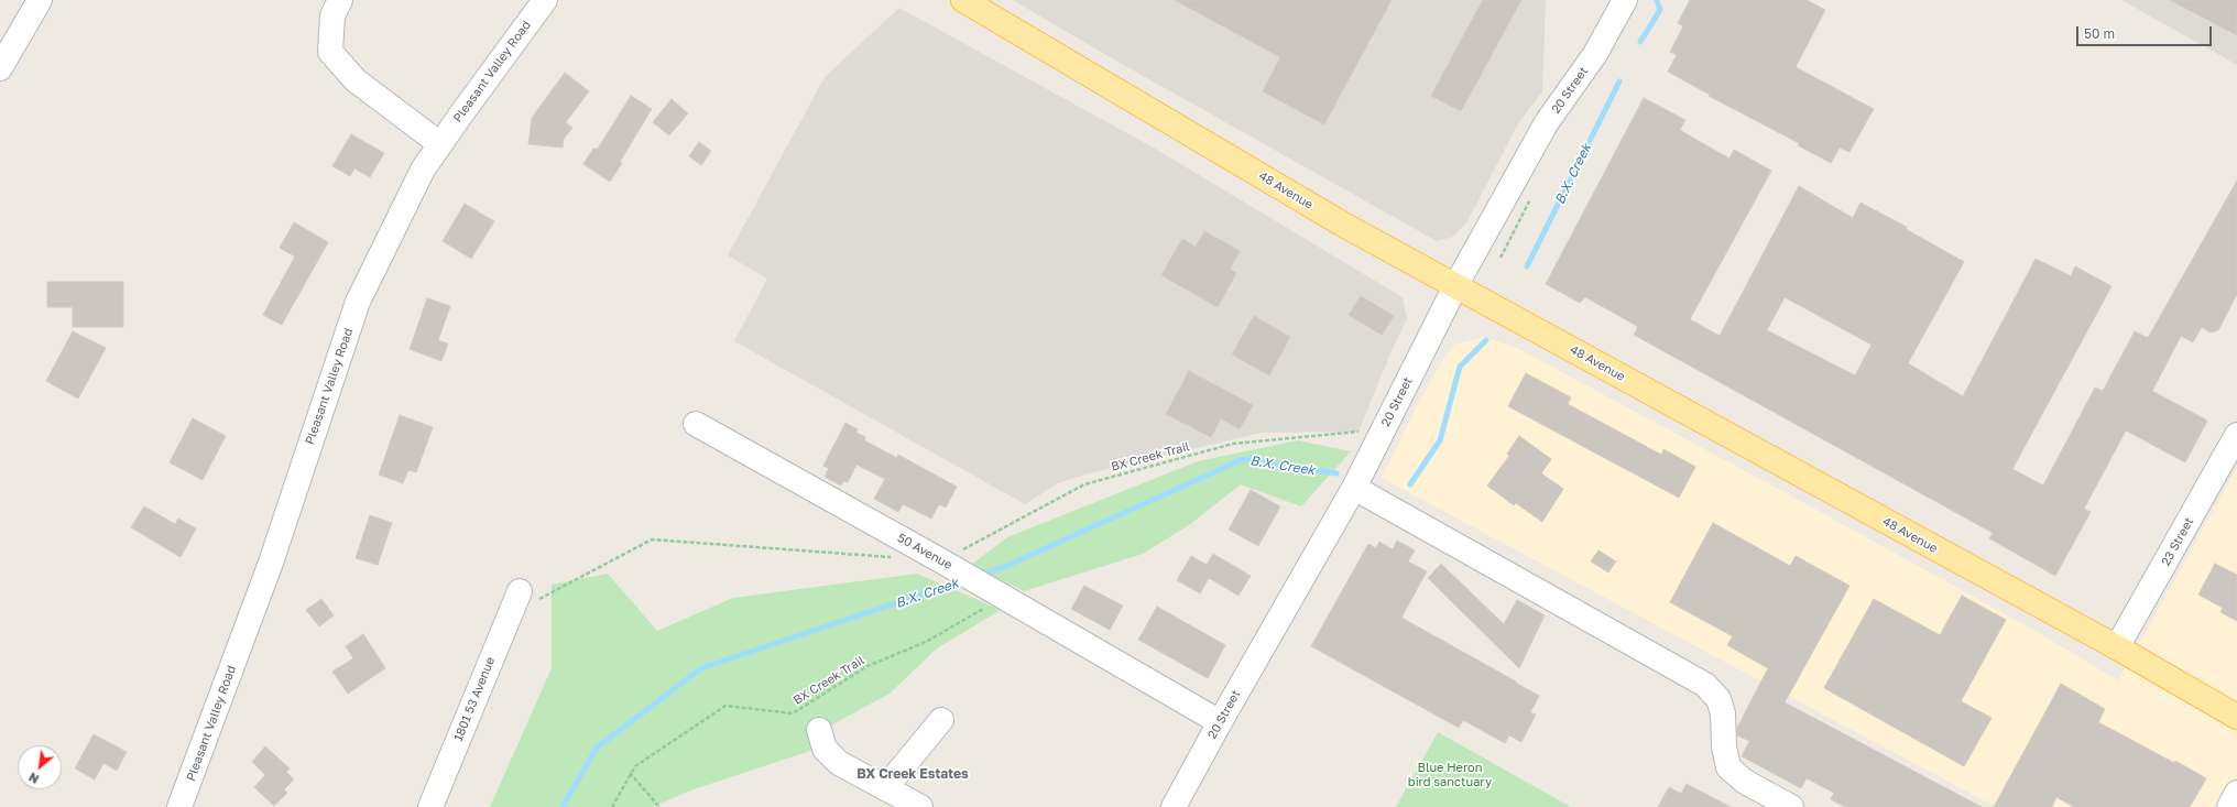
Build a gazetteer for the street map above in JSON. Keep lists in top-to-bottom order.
{
  "streets": {
    "main road": ["48 Avenue"],
    "street": [
      "Pleasant Valley Road",
      "20 Street",
      "23 Street",
      "50 Avenue",
      "1801 53 Avenue"
    ],
    "path": ["BX Creek Trail"]
  },
  "crossings": [
    ["20 Street", "48 Avenue"],
    ["20 Street", "BX Creek Trail"],
    ["20 Street", "50 Avenue"],
    ["48 Avenue", "23 Street"],
    ["BX Creek Trail", "50 Avenue"]
  ],
  "districts": ["BX Creek Estates"],
  "water": ["B.X. Creek"],
  "parks": ["Blue Heron bird sanctuary"],
  "scale_bar": "50 m",
  "north": "bottom left"
}
